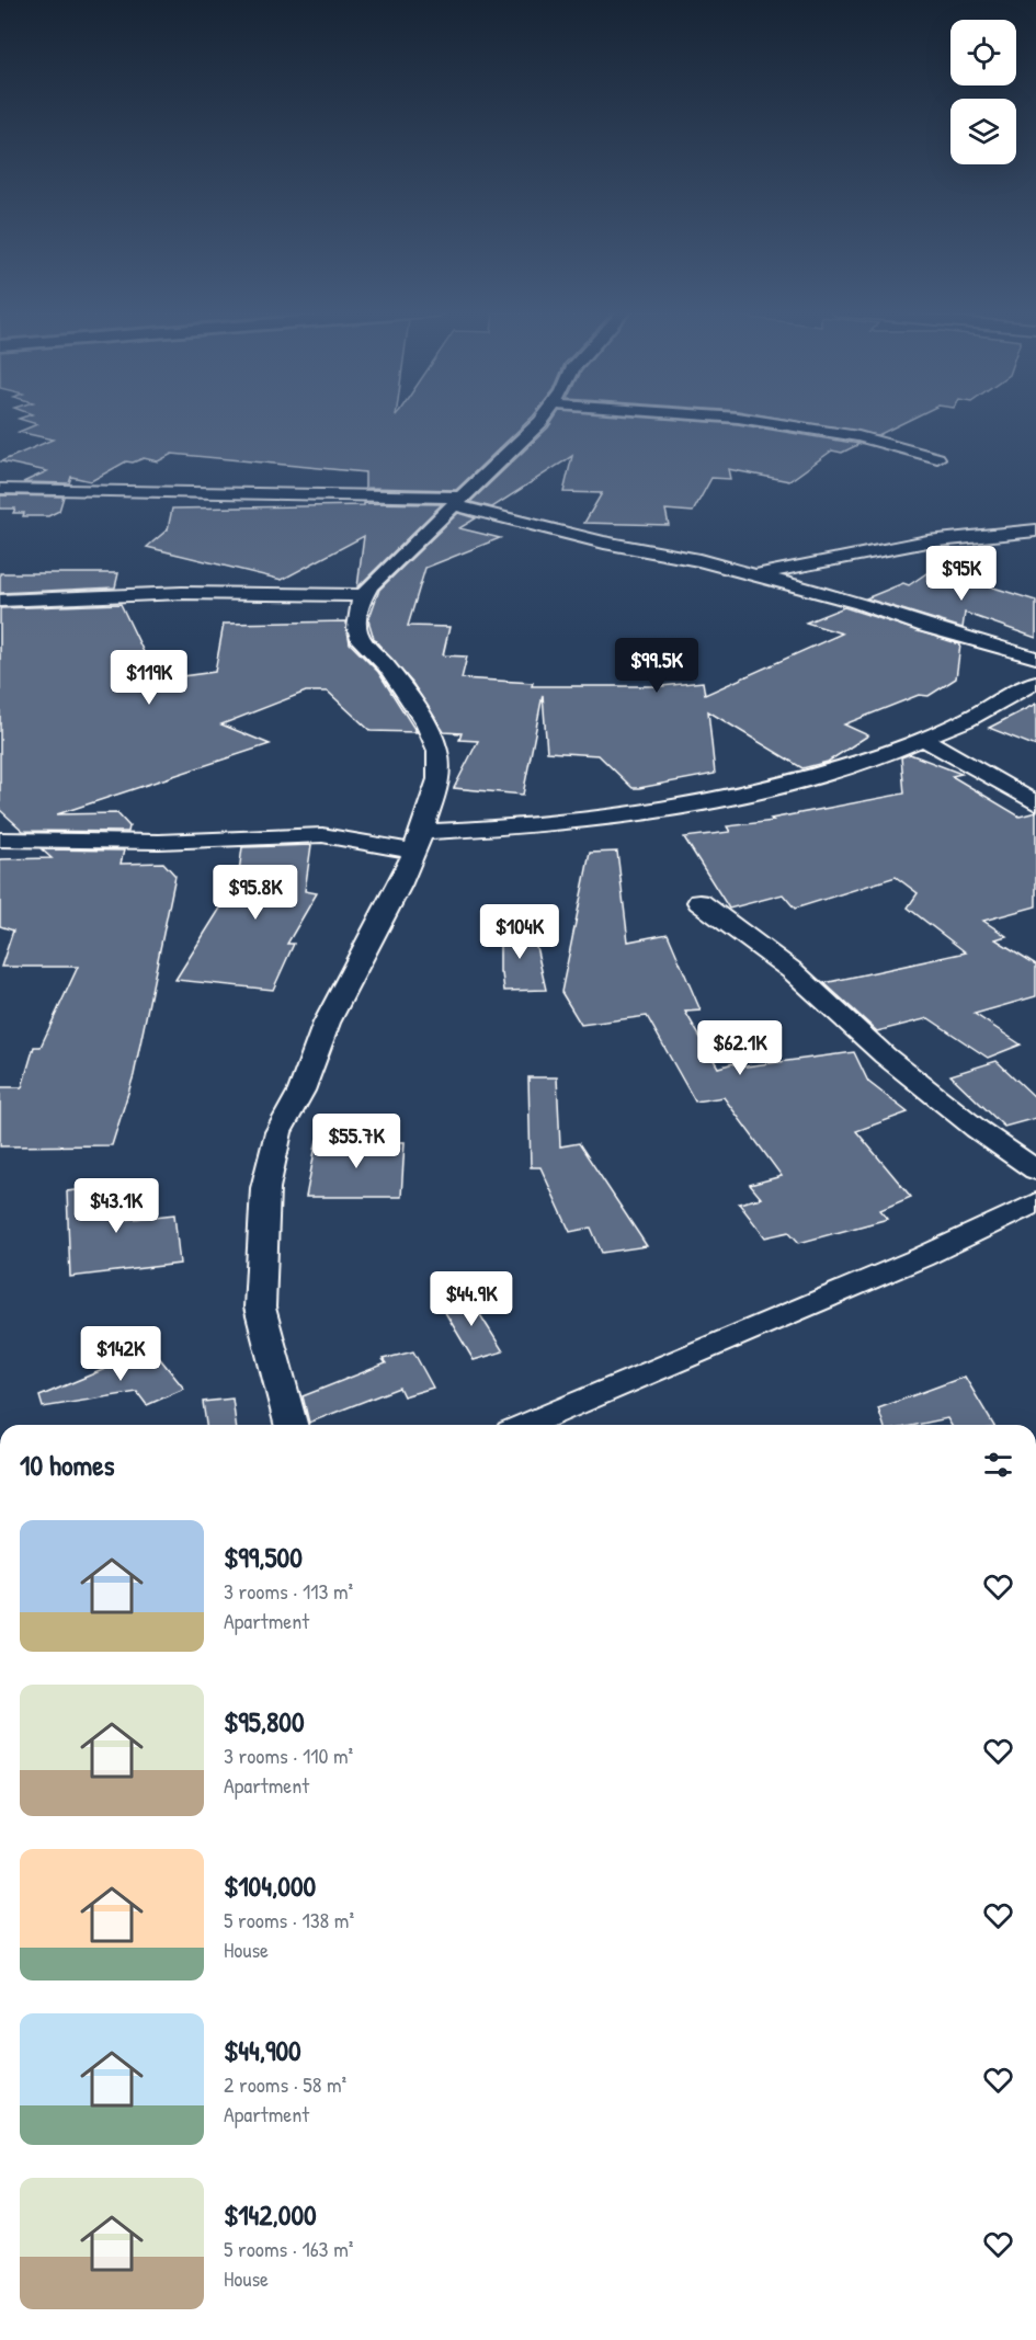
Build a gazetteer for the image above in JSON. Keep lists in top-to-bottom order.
{
  "page": {
    "price": [
      "$95K",
      "$99.5K",
      "$119K",
      "$95.8K",
      "$104K",
      "$62.1K",
      "$55.7K",
      "$43.1K",
      "$44.9K",
      "$142K"
    ],
    "heading": "10 homes",
    "list": [
      {
        "name": "$99,500",
        "note": "3 rooms · 113 m² · Apartment"
      },
      {
        "name": "$95,800",
        "note": "3 rooms · 110 m² · Apartment"
      },
      {
        "name": "$104,000",
        "note": "5 rooms · 138 m² · House"
      },
      {
        "name": "$44,900",
        "note": "2 rooms · 58 m² · Apartment"
      },
      {
        "name": "$142,000",
        "note": "5 rooms · 163 m² · House"
      }
    ]
  }
}
